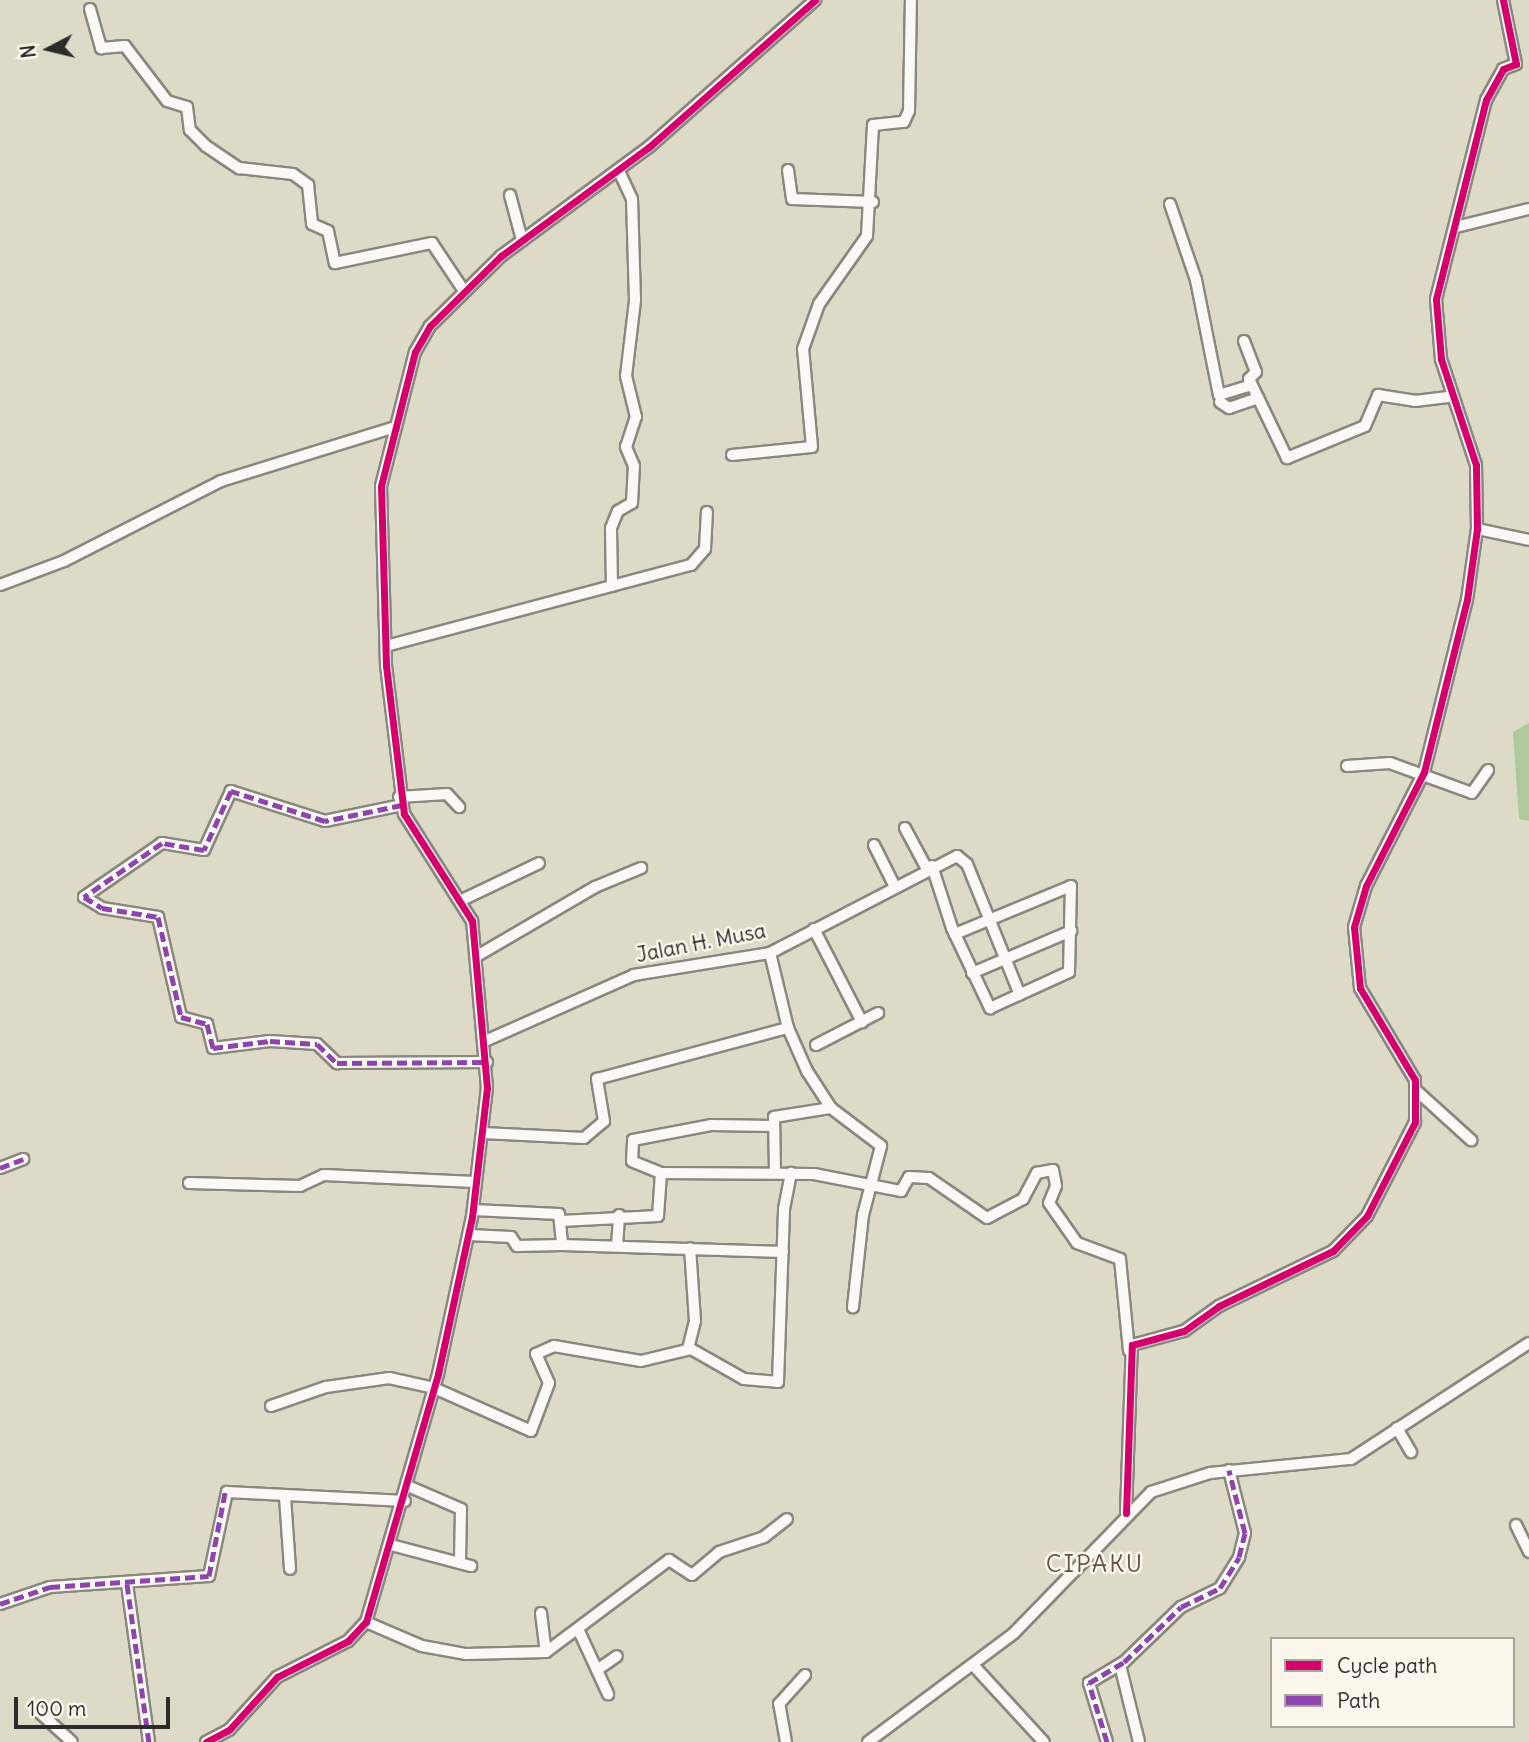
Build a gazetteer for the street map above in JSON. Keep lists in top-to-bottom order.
{
  "streets": {
    "street": ["Jalan H. Musa"]
  },
  "districts": ["CIPAKU"],
  "legend": ["Cycle path", "Path"],
  "scale_bar": "100 m",
  "north": "left"
}
